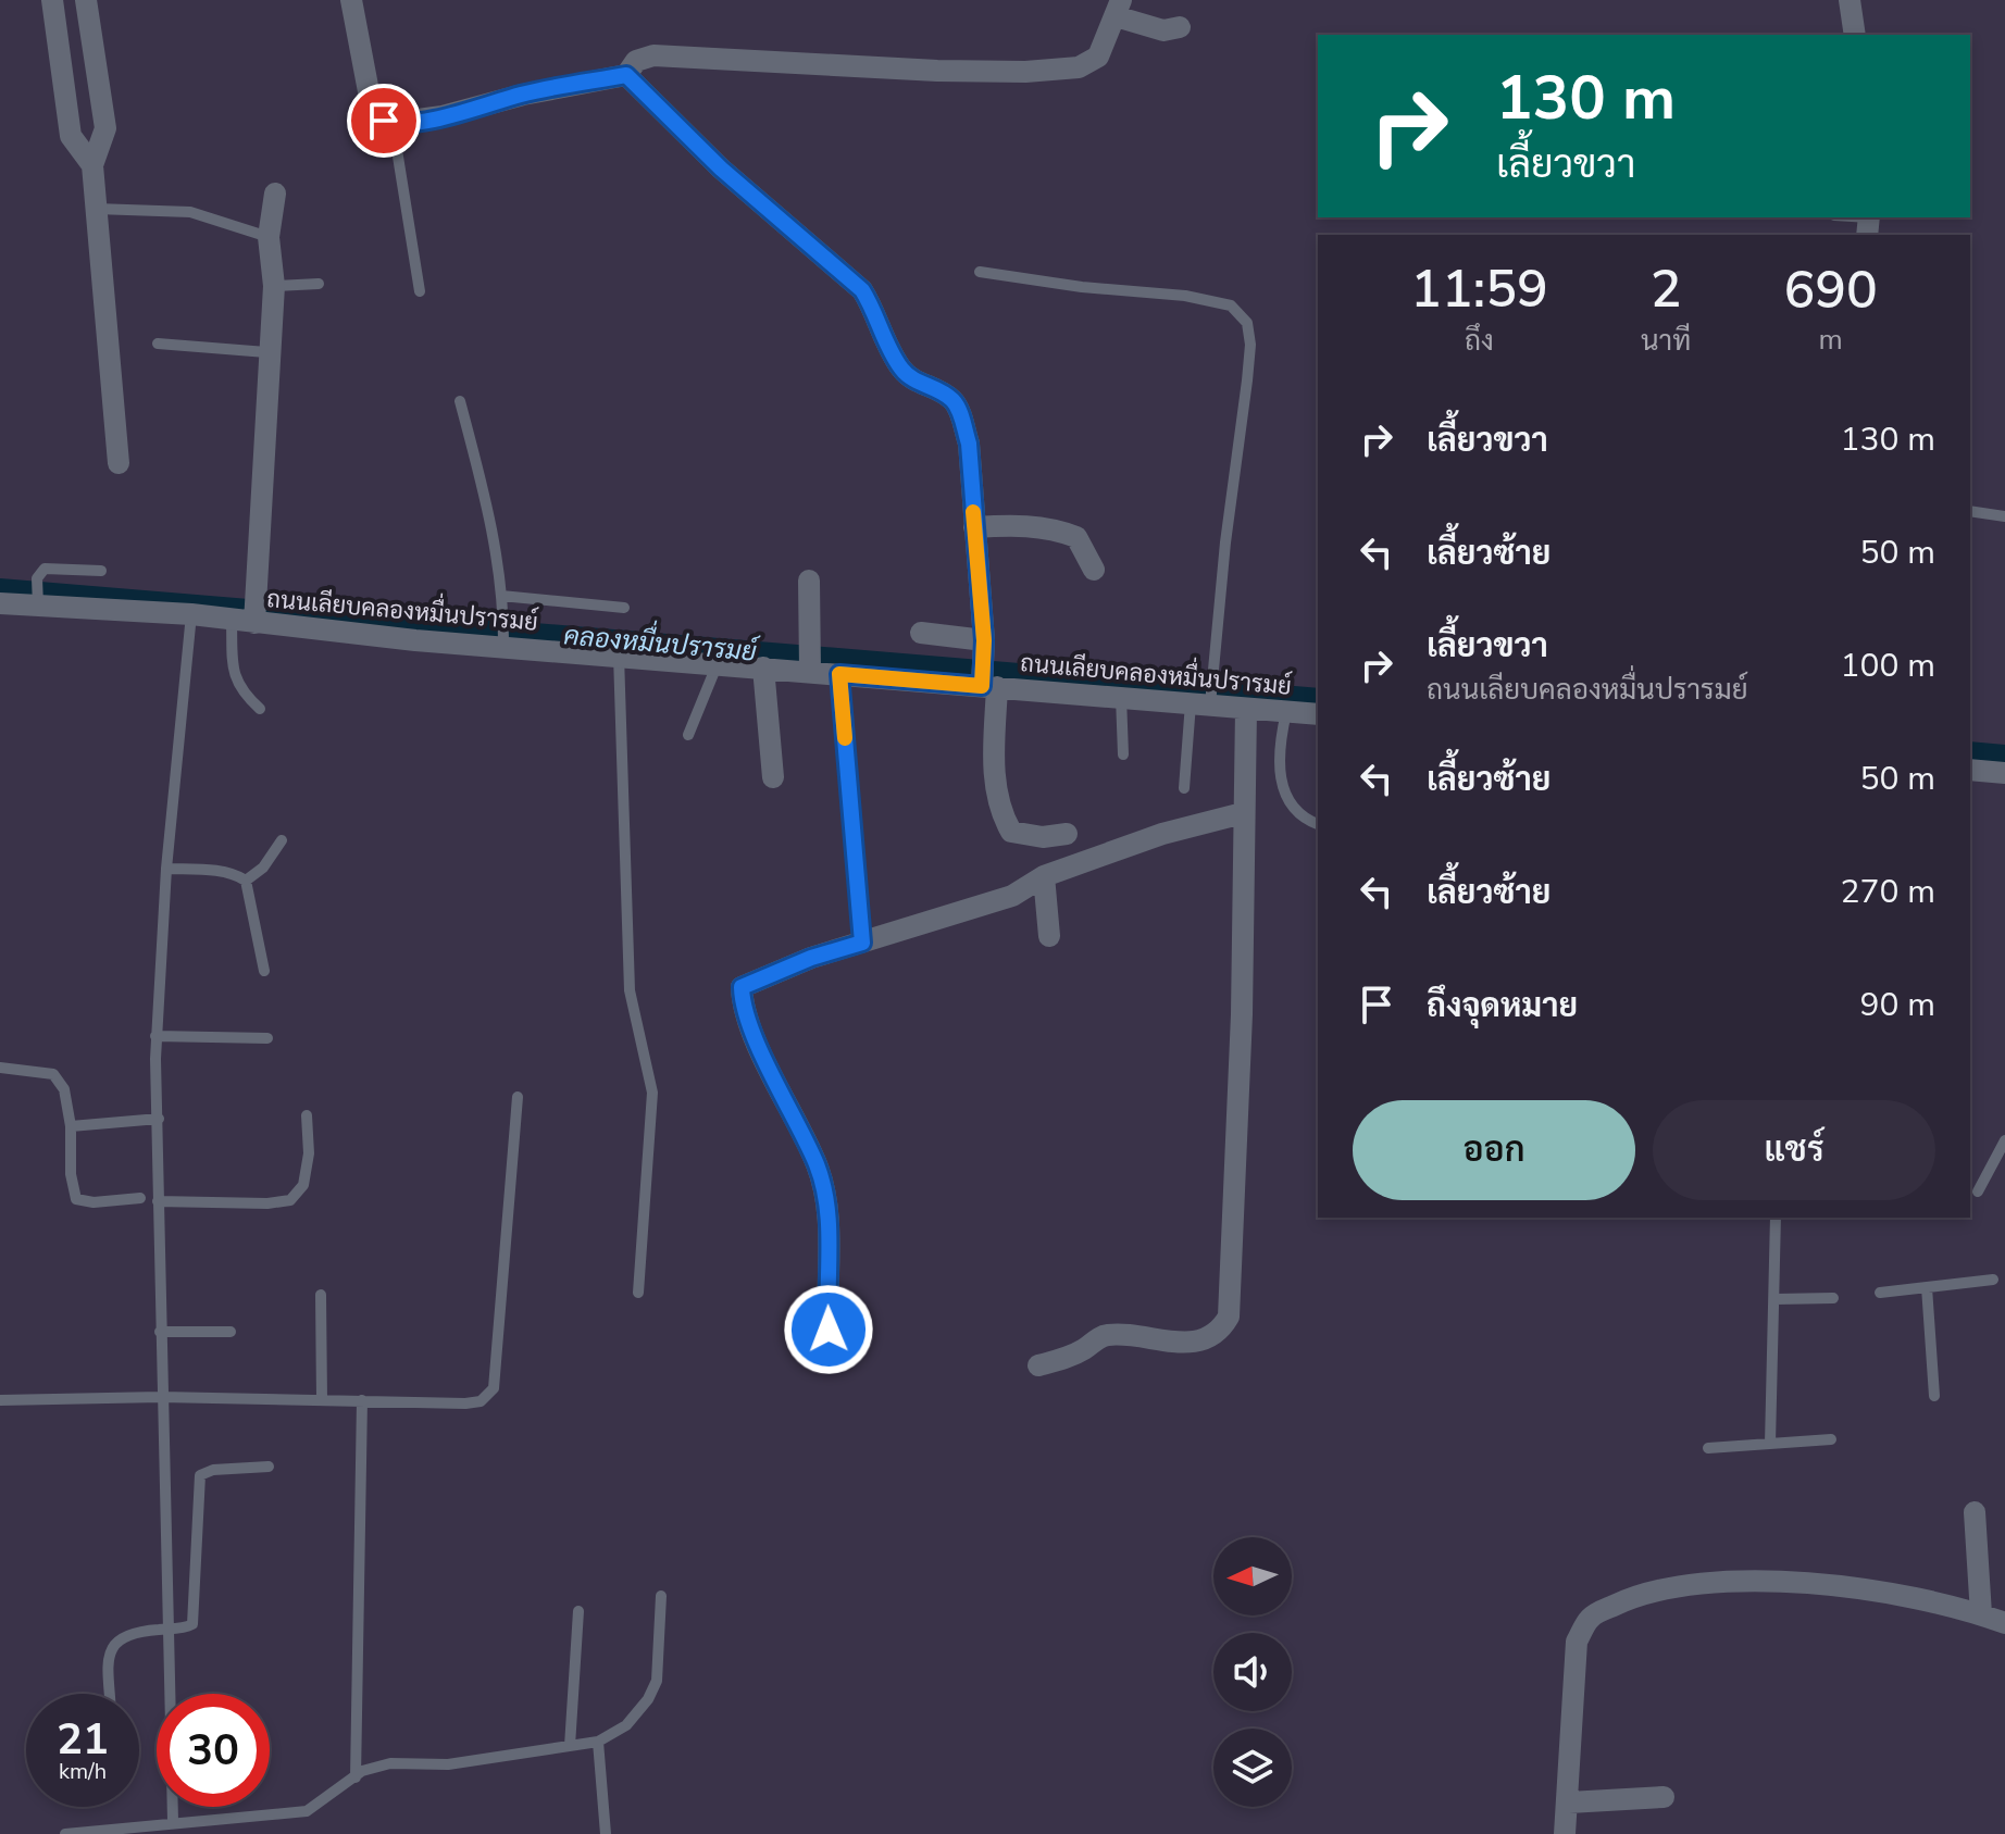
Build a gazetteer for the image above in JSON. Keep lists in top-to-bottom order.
{
  "streets": {
    "street": ["ถนนเลียบคลองหมื่นปรารมย์"]
  },
  "water": ["คลองหมื่นปรารมย์"],
  "north": "left",
  "page": {
    "turn": ["130 m", "เลี้ยวขวา"],
    "eta": [
      "11:59",
      "ถึง",
      "2",
      "นาที",
      "690",
      "m"
    ],
    "list": [
      {
        "name": "เลี้ยวขวา",
        "value": "130 m"
      },
      {
        "name": "เลี้ยวซ้าย",
        "value": "50 m"
      },
      {
        "name": "เลี้ยวขวา",
        "note": "ถนนเลียบคลองหมื่นปรารมย์",
        "value": "100 m"
      },
      {
        "name": "เลี้ยวซ้าย",
        "value": "50 m"
      },
      {
        "name": "เลี้ยวซ้าย",
        "value": "270 m"
      },
      {
        "name": "ถึงจุดหมาย",
        "value": "90 m"
      }
    ],
    "buttons": ["ออก", "แชร์"],
    "speed": "21 km/h",
    "limit": "30"
  }
}
